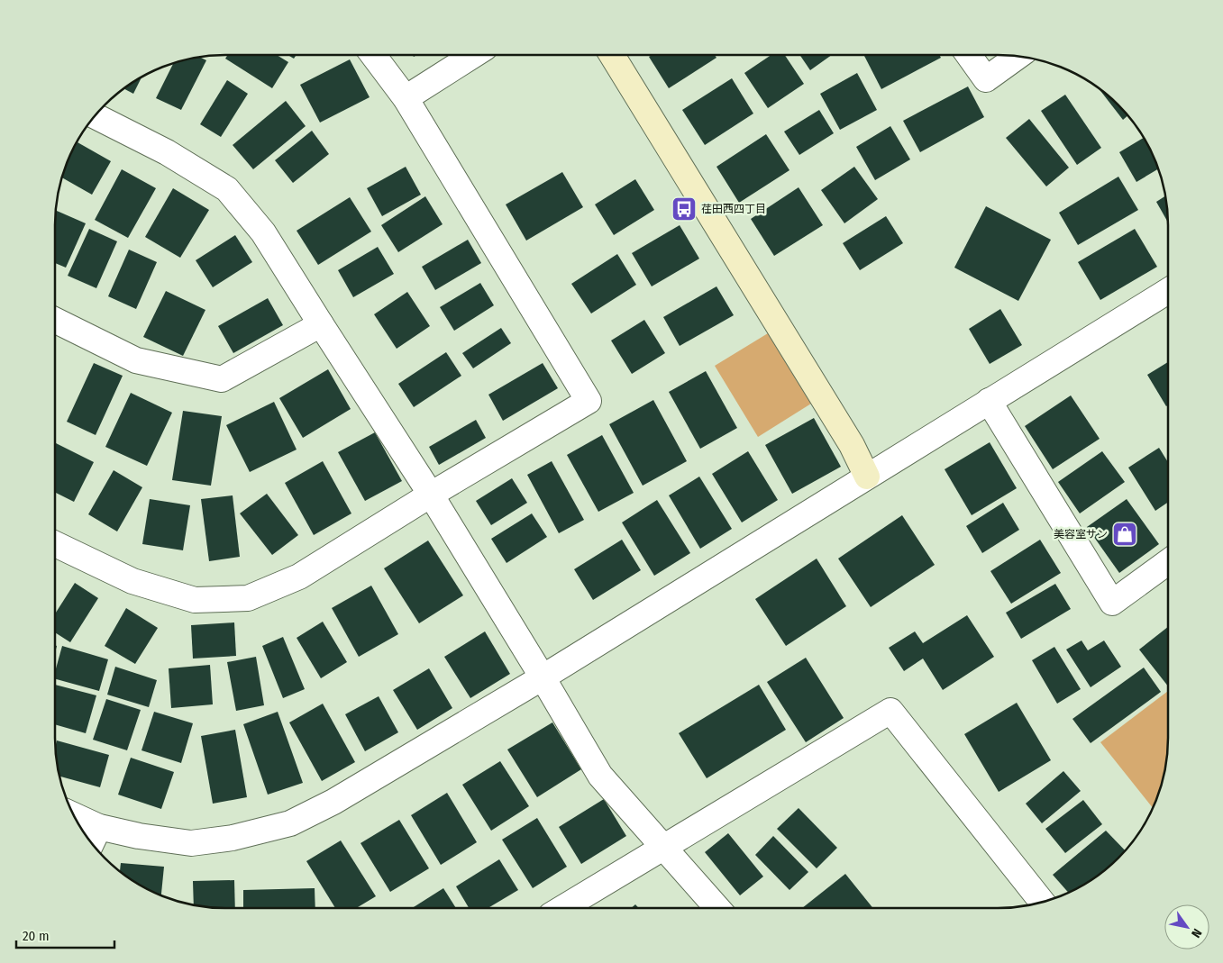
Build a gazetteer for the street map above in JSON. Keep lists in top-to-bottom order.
{
  "places": {
    "bus stop": ["荏田西四丁目"],
    "shop": ["美容室サン"]
  },
  "scale_bar": "20 m",
  "north": "bottom right"
}
